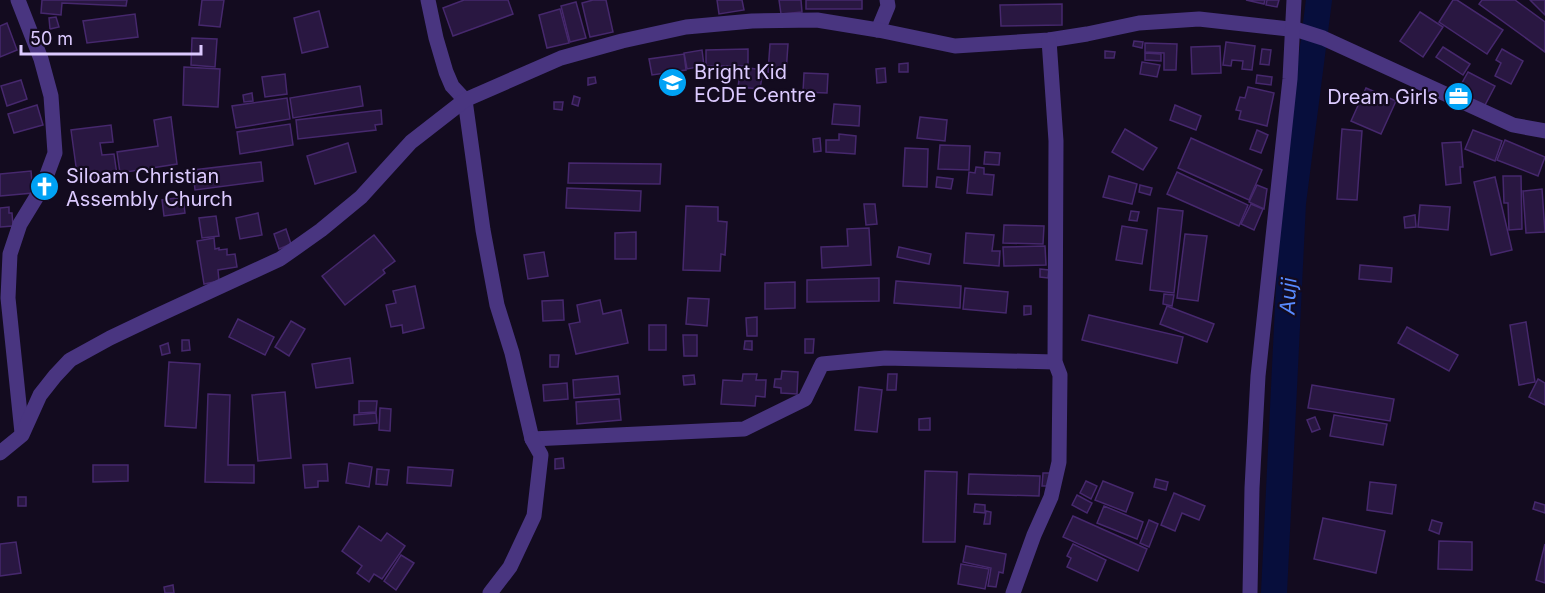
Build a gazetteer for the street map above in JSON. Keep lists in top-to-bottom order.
{
  "water": ["Auji"],
  "places": {
    "school or university": ["Bright Kid ECDE Centre"],
    "office": ["Dream Girls"],
    "church": ["Siloam Christian Assembly Church"]
  },
  "scale_bar": "50 m"
}
